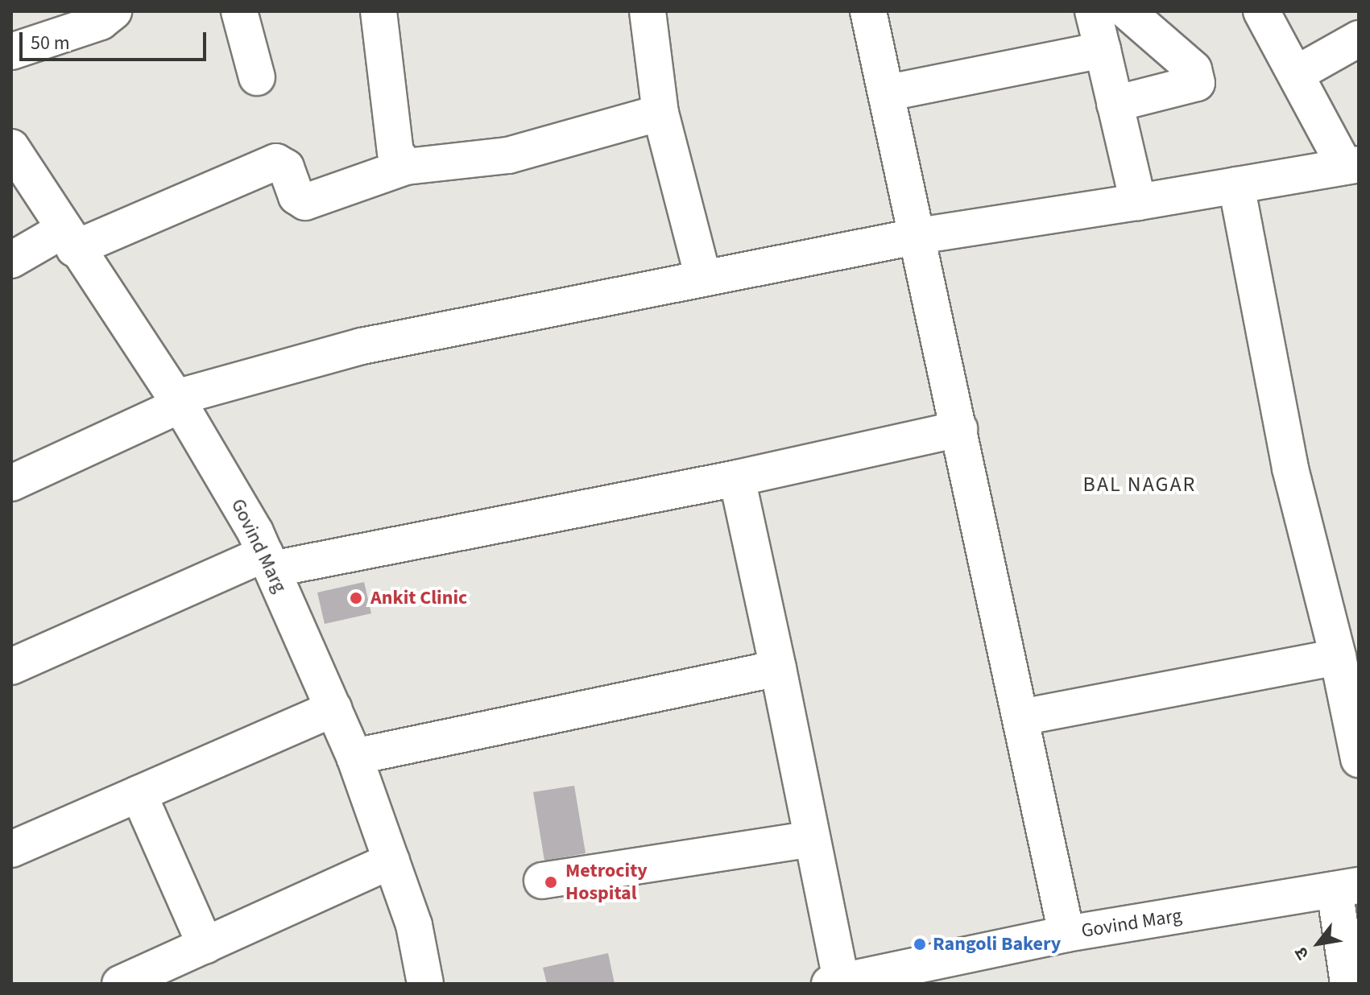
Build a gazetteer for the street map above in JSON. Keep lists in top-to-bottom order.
{
  "streets": {
    "street": ["Govind Marg"]
  },
  "districts": ["BAL NAGAR"],
  "places": ["Ankit Clinic", "Metrocity Hospital", "Rangoli Bakery"],
  "scale_bar": "50 m",
  "north": "bottom left"
}
